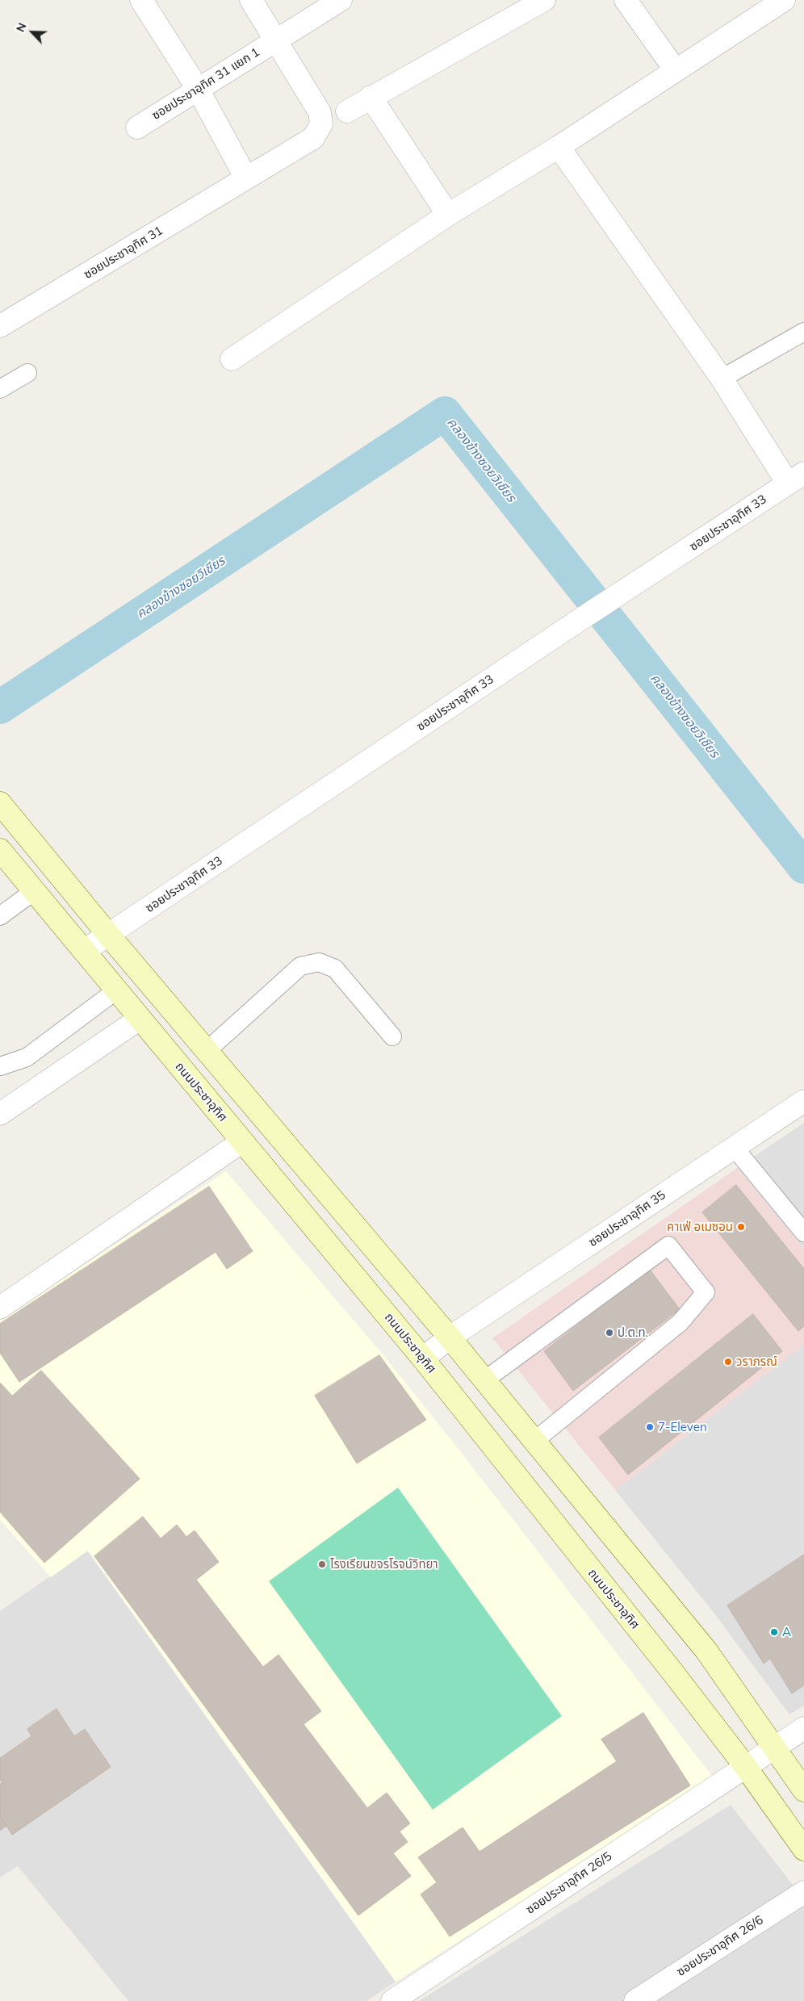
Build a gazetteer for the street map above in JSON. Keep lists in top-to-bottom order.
{
  "streets": {
    "main road": ["ถนนประชาอุทิศ"],
    "street": [
      "ซอยประชาอุทิศ 31 แยก 1",
      "ซอยประชาอุทิศ 31",
      "ซอยประชาอุทิศ 33",
      "ซอยประชาอุทิศ 35",
      "ซอยประชาอุทิศ 26/5",
      "ซอยประชาอุทิศ 26/6"
    ]
  },
  "crossings": [
    ["ซอยประชาอุทิศ 31 แยก 1", "ซอยประชาอุทิศ 31"],
    ["ซอยประชาอุทิศ 33", "ถนนประชาอุทิศ"],
    ["ถนนประชาอุทิศ", "ซอยประชาอุทิศ 35"],
    ["ถนนประชาอุทิศ", "ซอยประชาอุทิศ 26/5"]
  ],
  "water": ["คลองข้างซอยวิเชียร"],
  "places": [
    "คาเฟ่ อเมซอน",
    "ป.ต.ท.",
    "วราภรณ์",
    "7-Eleven",
    "โรงเรียนขจรโรจน์วิทยา",
    "A"
  ],
  "north": "top left"
}
